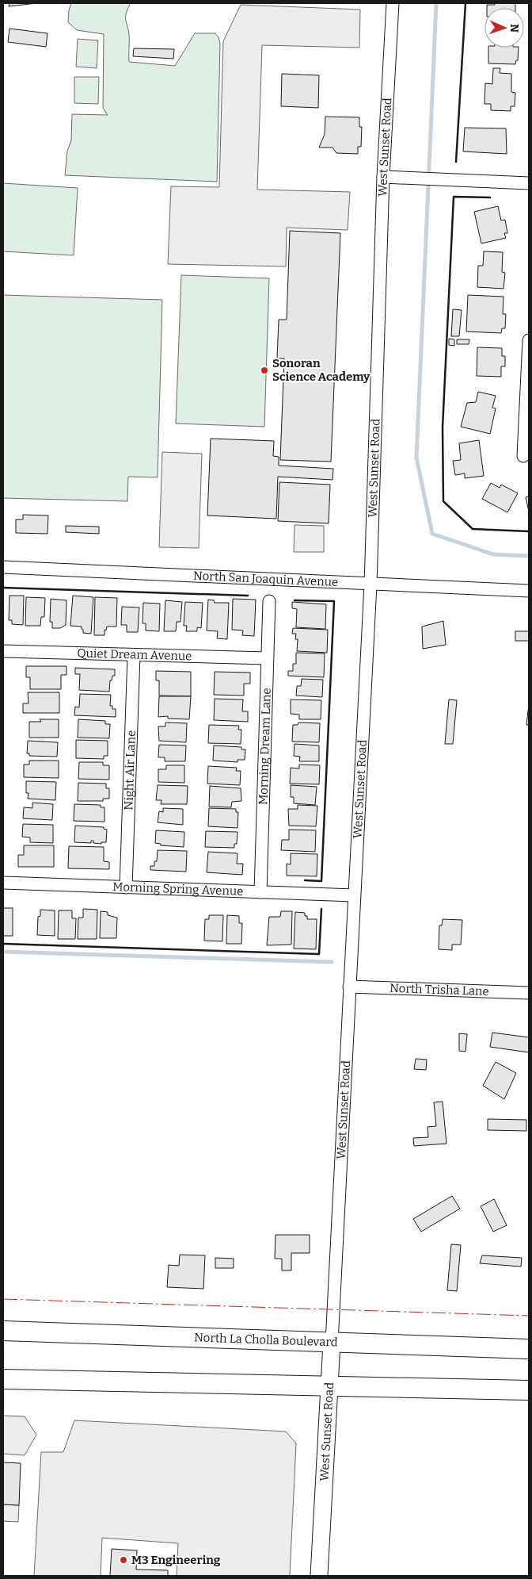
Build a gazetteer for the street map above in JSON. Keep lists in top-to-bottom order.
{
  "streets": {
    "main road": ["North La Cholla Boulevard"],
    "street": [
      "West Sunset Road",
      "North San Joaquin Avenue",
      "Quiet Dream Avenue",
      "Morning Dream Lane",
      "Night Air Lane",
      "Morning Spring Avenue",
      "North Trisha Lane"
    ]
  },
  "crossings": [
    ["West Sunset Road", "North San Joaquin Avenue"],
    ["West Sunset Road", "Morning Spring Avenue"],
    ["West Sunset Road", "North Trisha Lane"],
    ["West Sunset Road", "North La Cholla Boulevard"],
    ["Quiet Dream Avenue", "Morning Dream Lane"],
    ["Quiet Dream Avenue", "Night Air Lane"],
    ["Morning Dream Lane", "Morning Spring Avenue"],
    ["Night Air Lane", "Morning Spring Avenue"]
  ],
  "places": ["Sonoran Science Academy", "M3 Engineering"],
  "north": "right"
}
